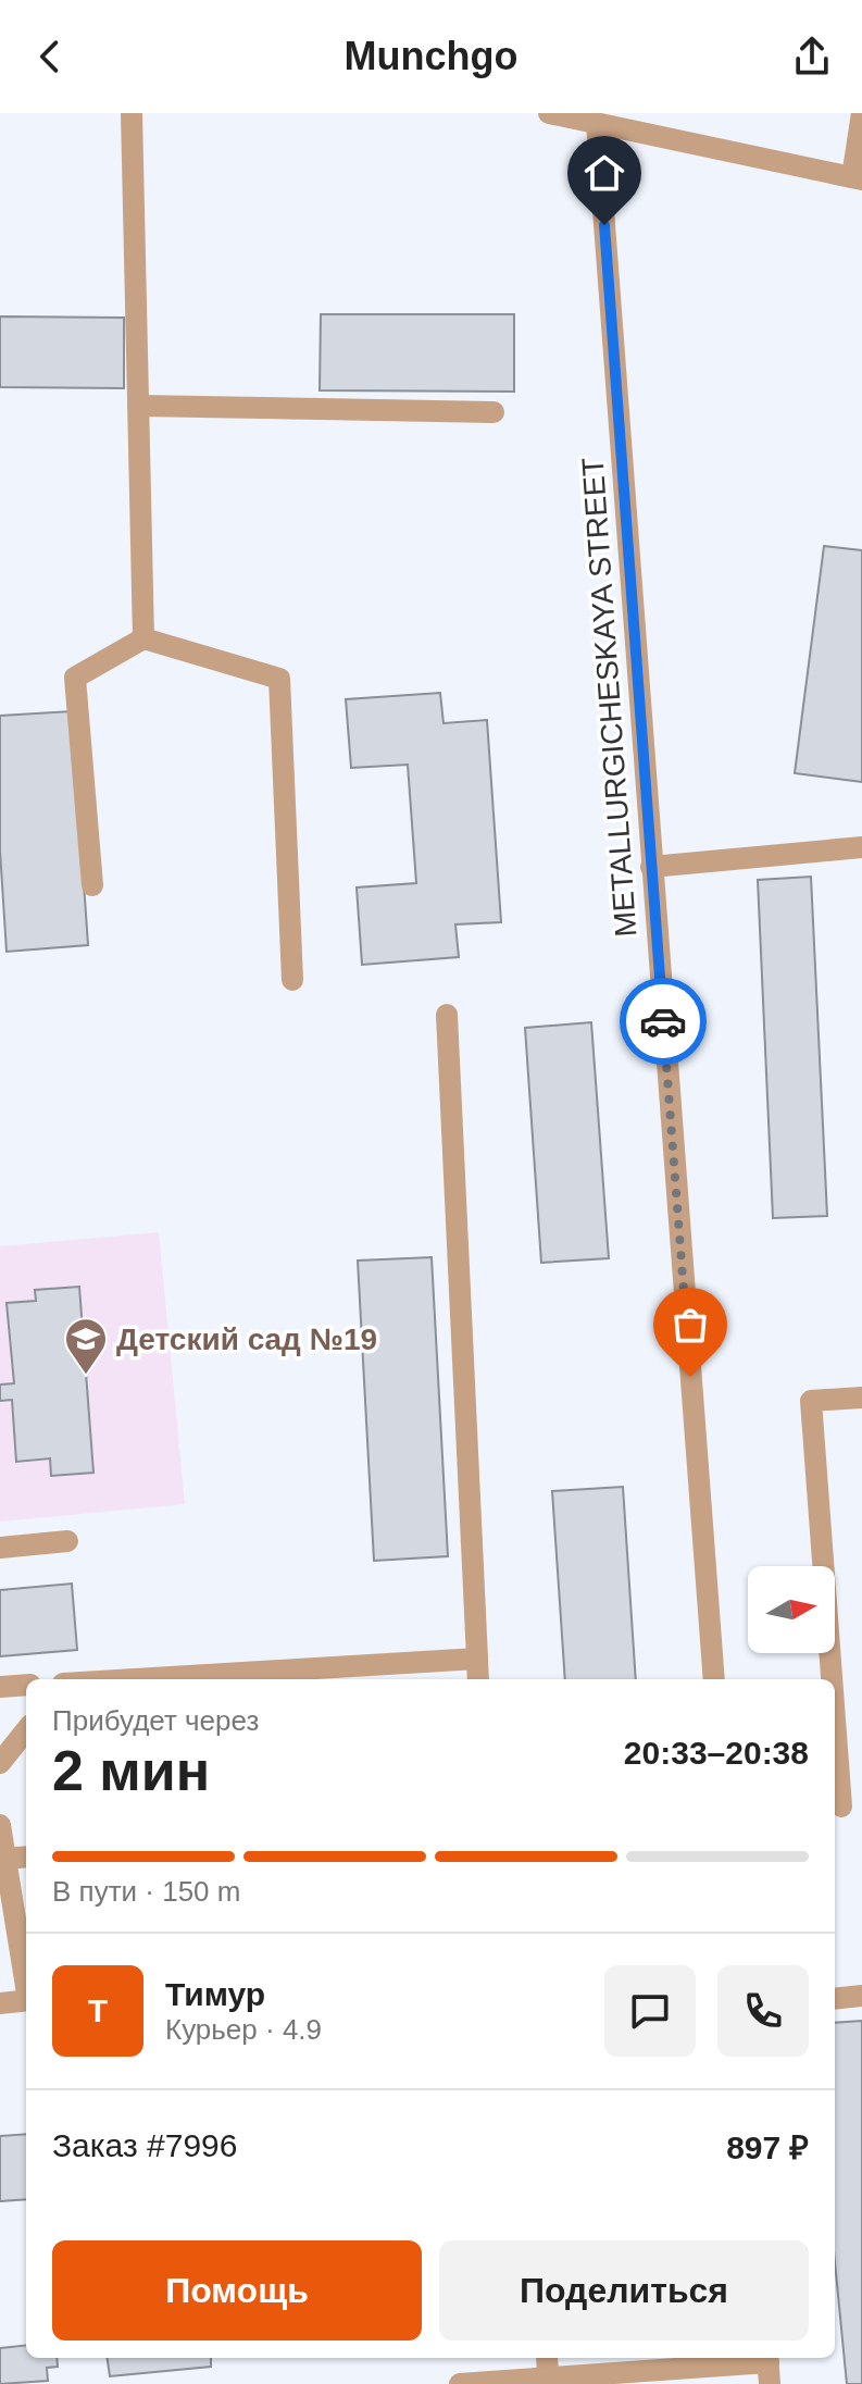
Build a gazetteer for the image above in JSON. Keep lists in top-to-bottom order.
{
  "streets": {
    "street": ["METALLURGICHESKAYA STREET"]
  },
  "places": {
    "school or university": ["Детский сад №19"]
  },
  "north": "right",
  "page": {
    "header": "Munchgo",
    "heading": ["2 мин", "Прибудет через", "20:33–20:38"],
    "panel": [
      "Тимур",
      "Курьер · 4.9",
      "Заказ #7996",
      "897 ₽"
    ],
    "bar": "В пути · 150 m",
    "round": "Т",
    "buttons": ["Помощь", "Поделиться"]
  }
}
